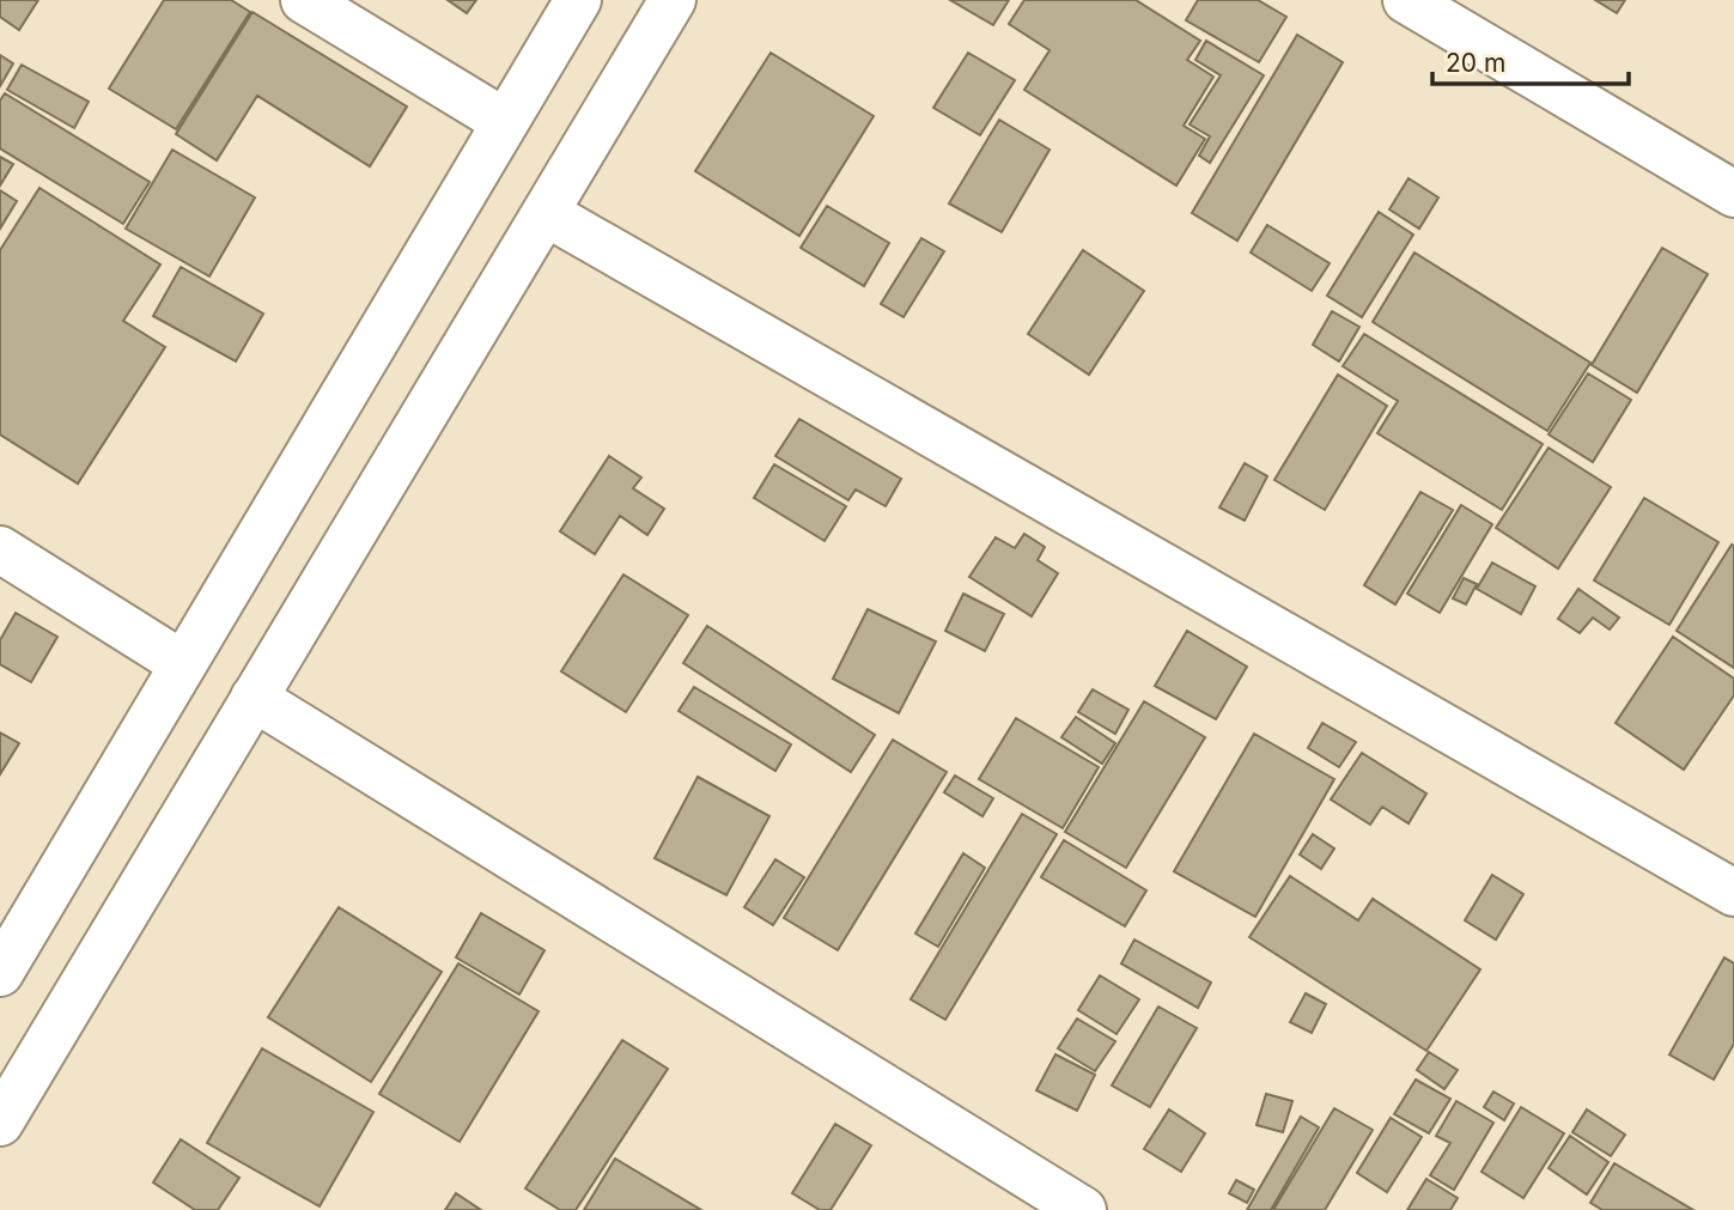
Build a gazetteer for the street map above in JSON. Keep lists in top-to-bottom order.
{
  "scale_bar": "20 m"
}
